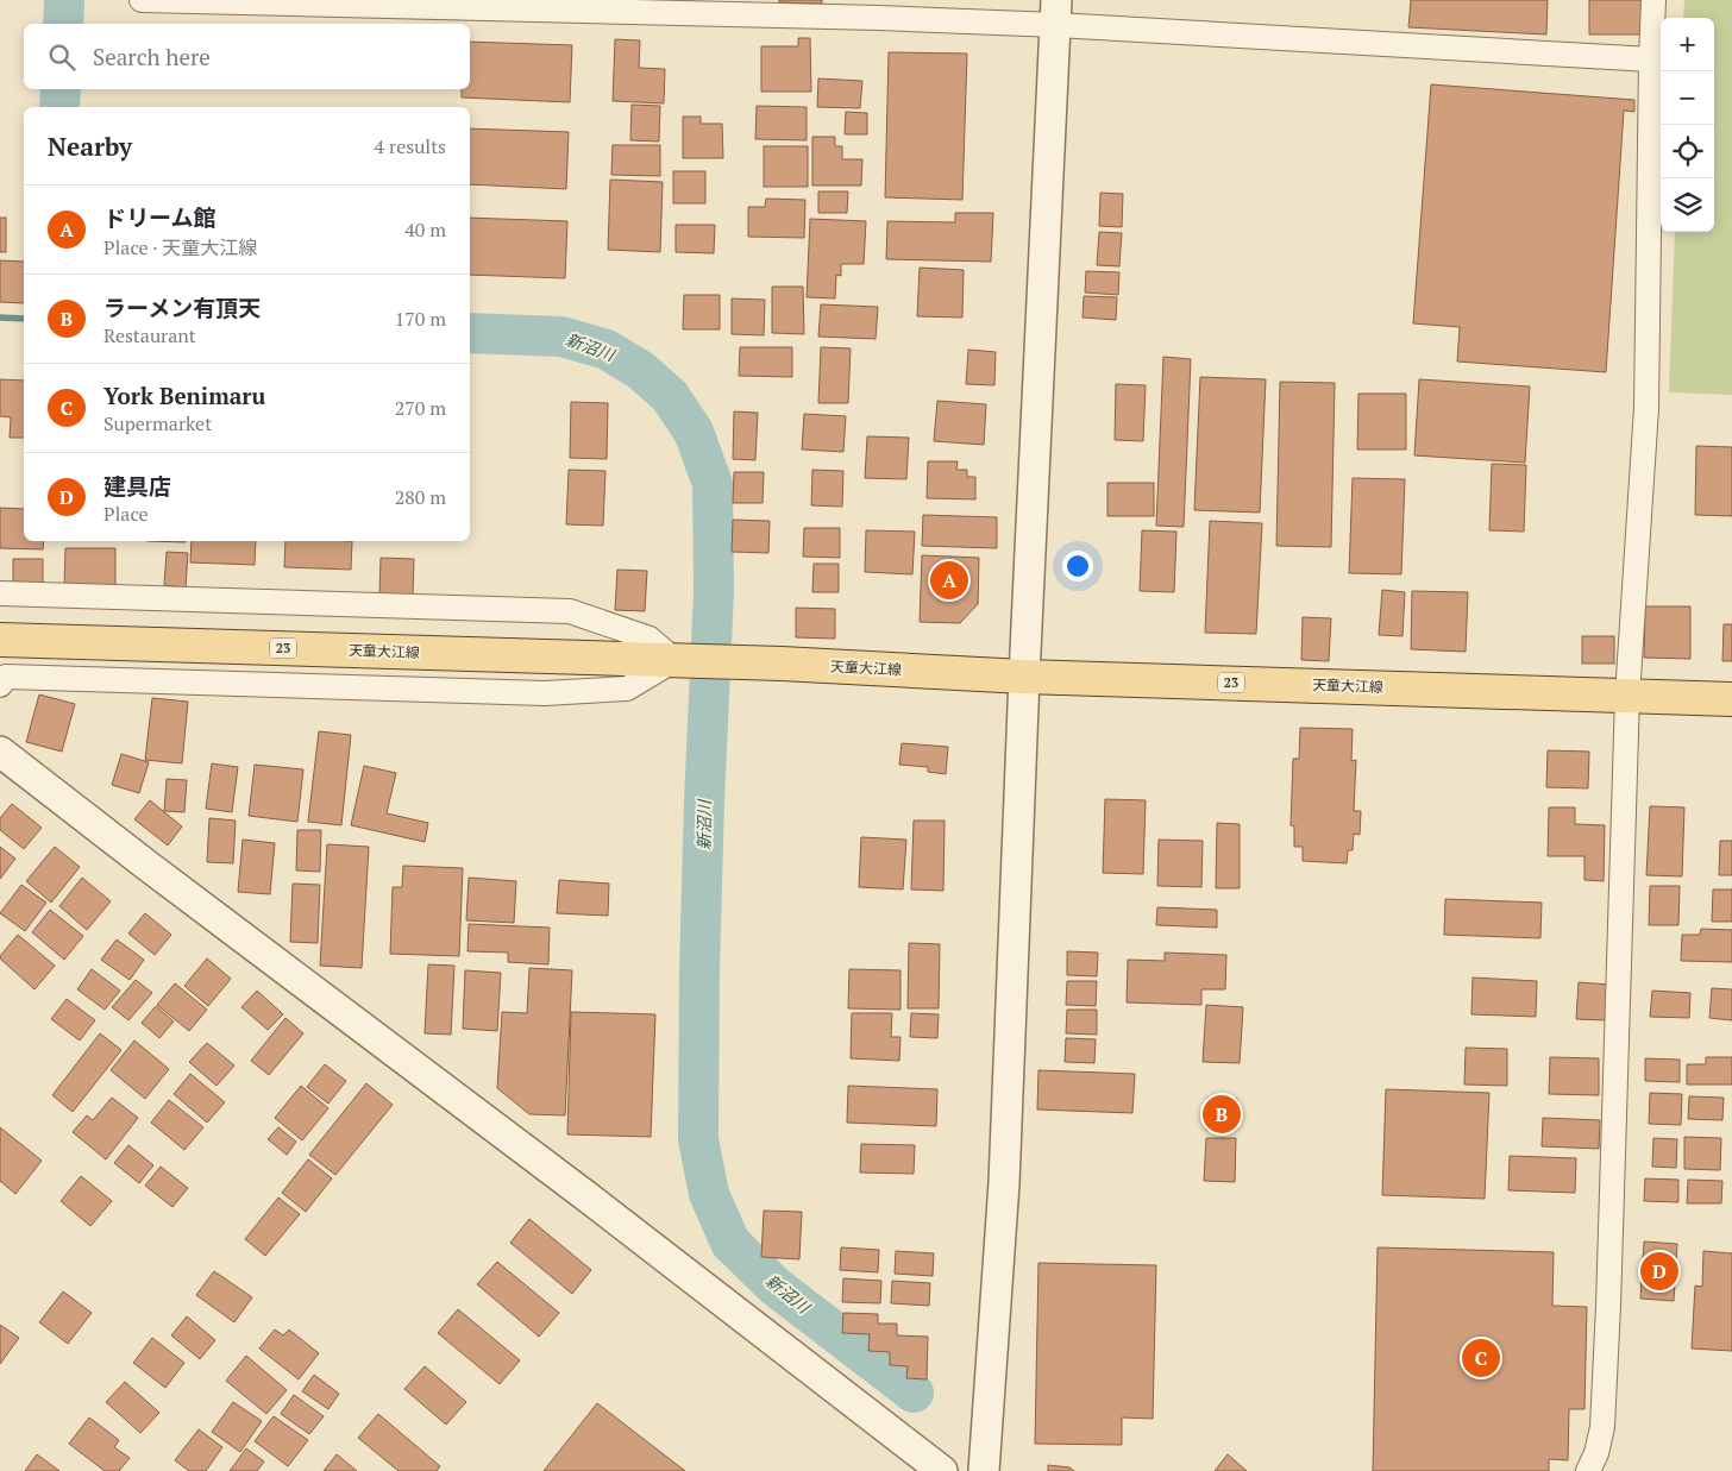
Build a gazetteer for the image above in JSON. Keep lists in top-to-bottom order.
{
  "streets": {
    "main road": ["23", "天童大江線"]
  },
  "water": ["新沼川"],
  "page": {
    "map_buttons": ["+", "−"],
    "search": "Search here",
    "heading": ["Nearby", "4 results"],
    "list": [
      {
        "mark": "A",
        "name": "ドリーム館",
        "note": "Place · 天童大江線",
        "value": "40 m"
      },
      {
        "mark": "B",
        "name": "ラーメン有頂天",
        "note": "Restaurant",
        "value": "170 m"
      },
      {
        "mark": "C",
        "name": "York Benimaru",
        "note": "Supermarket",
        "value": "270 m"
      },
      {
        "mark": "D",
        "name": "建具店",
        "note": "Place",
        "value": "280 m"
      }
    ],
    "pins": [
      "A",
      "B",
      "D",
      "C"
    ]
  }
}
